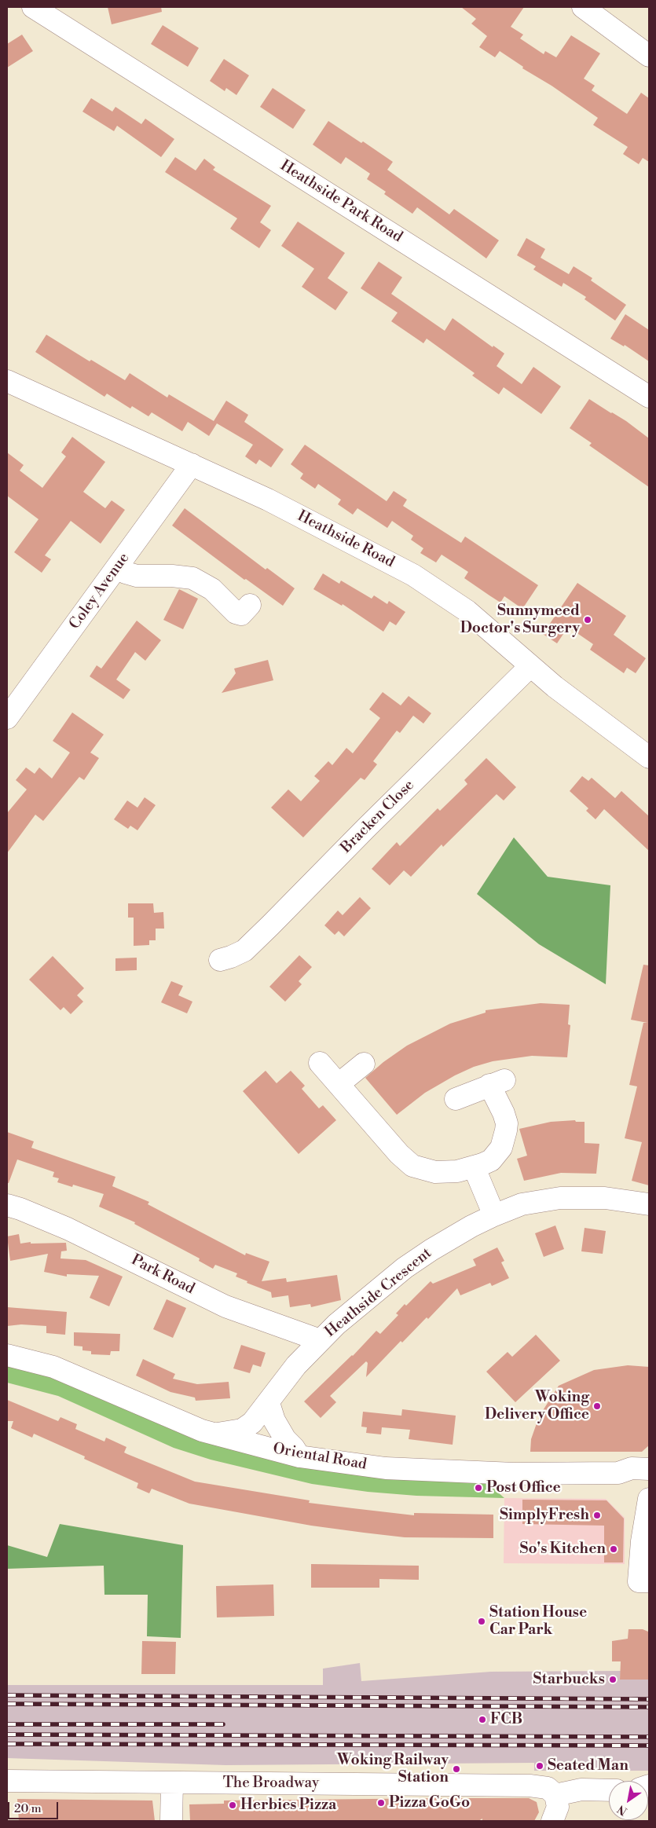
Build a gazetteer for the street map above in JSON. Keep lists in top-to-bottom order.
{
  "streets": {
    "street": [
      "Heathside Park Road",
      "Heathside Road",
      "Coley Avenue",
      "Bracken Close",
      "Park Road",
      "Heathside Crescent",
      "Oriental Road",
      "The Broadway"
    ]
  },
  "crossings": [
    ["Heathside Road", "Coley Avenue"],
    ["Heathside Road", "Bracken Close"],
    ["Park Road", "Heathside Crescent"],
    ["Heathside Crescent", "Oriental Road"]
  ],
  "places": [
    "Sunnymeed Doctor's Surgery",
    "Woking Delivery Office",
    "Post Office",
    "SimplyFresh",
    "So's Kitchen",
    "Station House Car Park",
    "Starbucks",
    "FCB",
    "Seated Man",
    "Woking Railway Station",
    "Pizza GoGo",
    "Herbies Pizza"
  ],
  "scale_bar": "20 m",
  "north": "bottom left"
}
